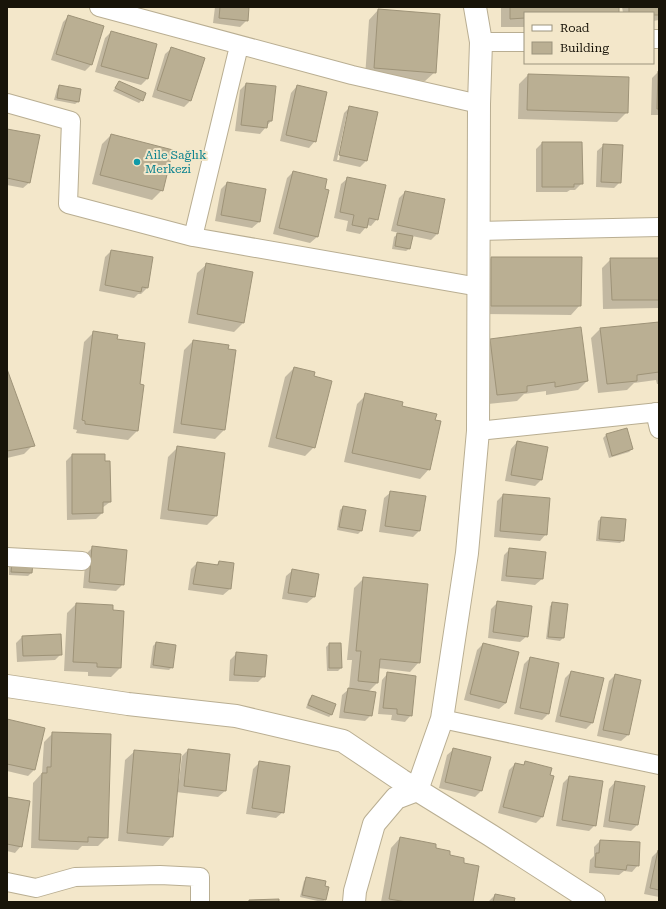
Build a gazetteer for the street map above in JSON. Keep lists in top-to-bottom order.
{
  "places": ["Aile Sağlık Merkezi"],
  "legend": ["Road", "Building"]
}
